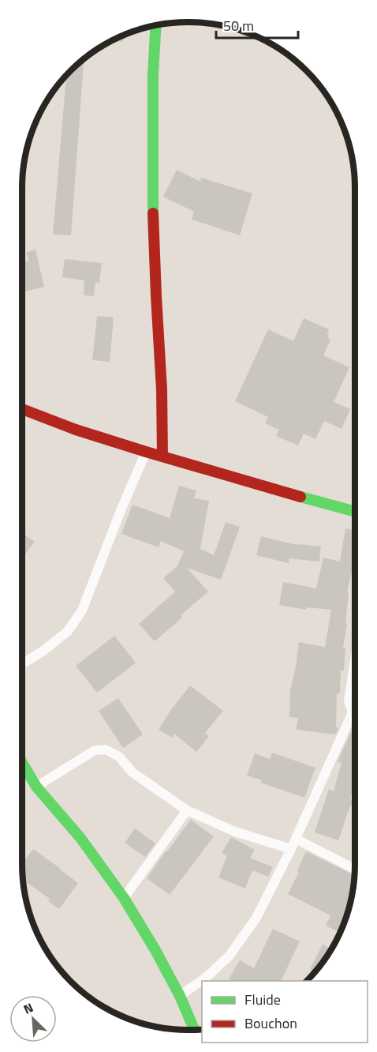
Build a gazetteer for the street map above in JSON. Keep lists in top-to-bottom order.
{
  "legend": ["Fluide", "Bouchon"],
  "scale_bar": "50 m",
  "north": "top left"
}
